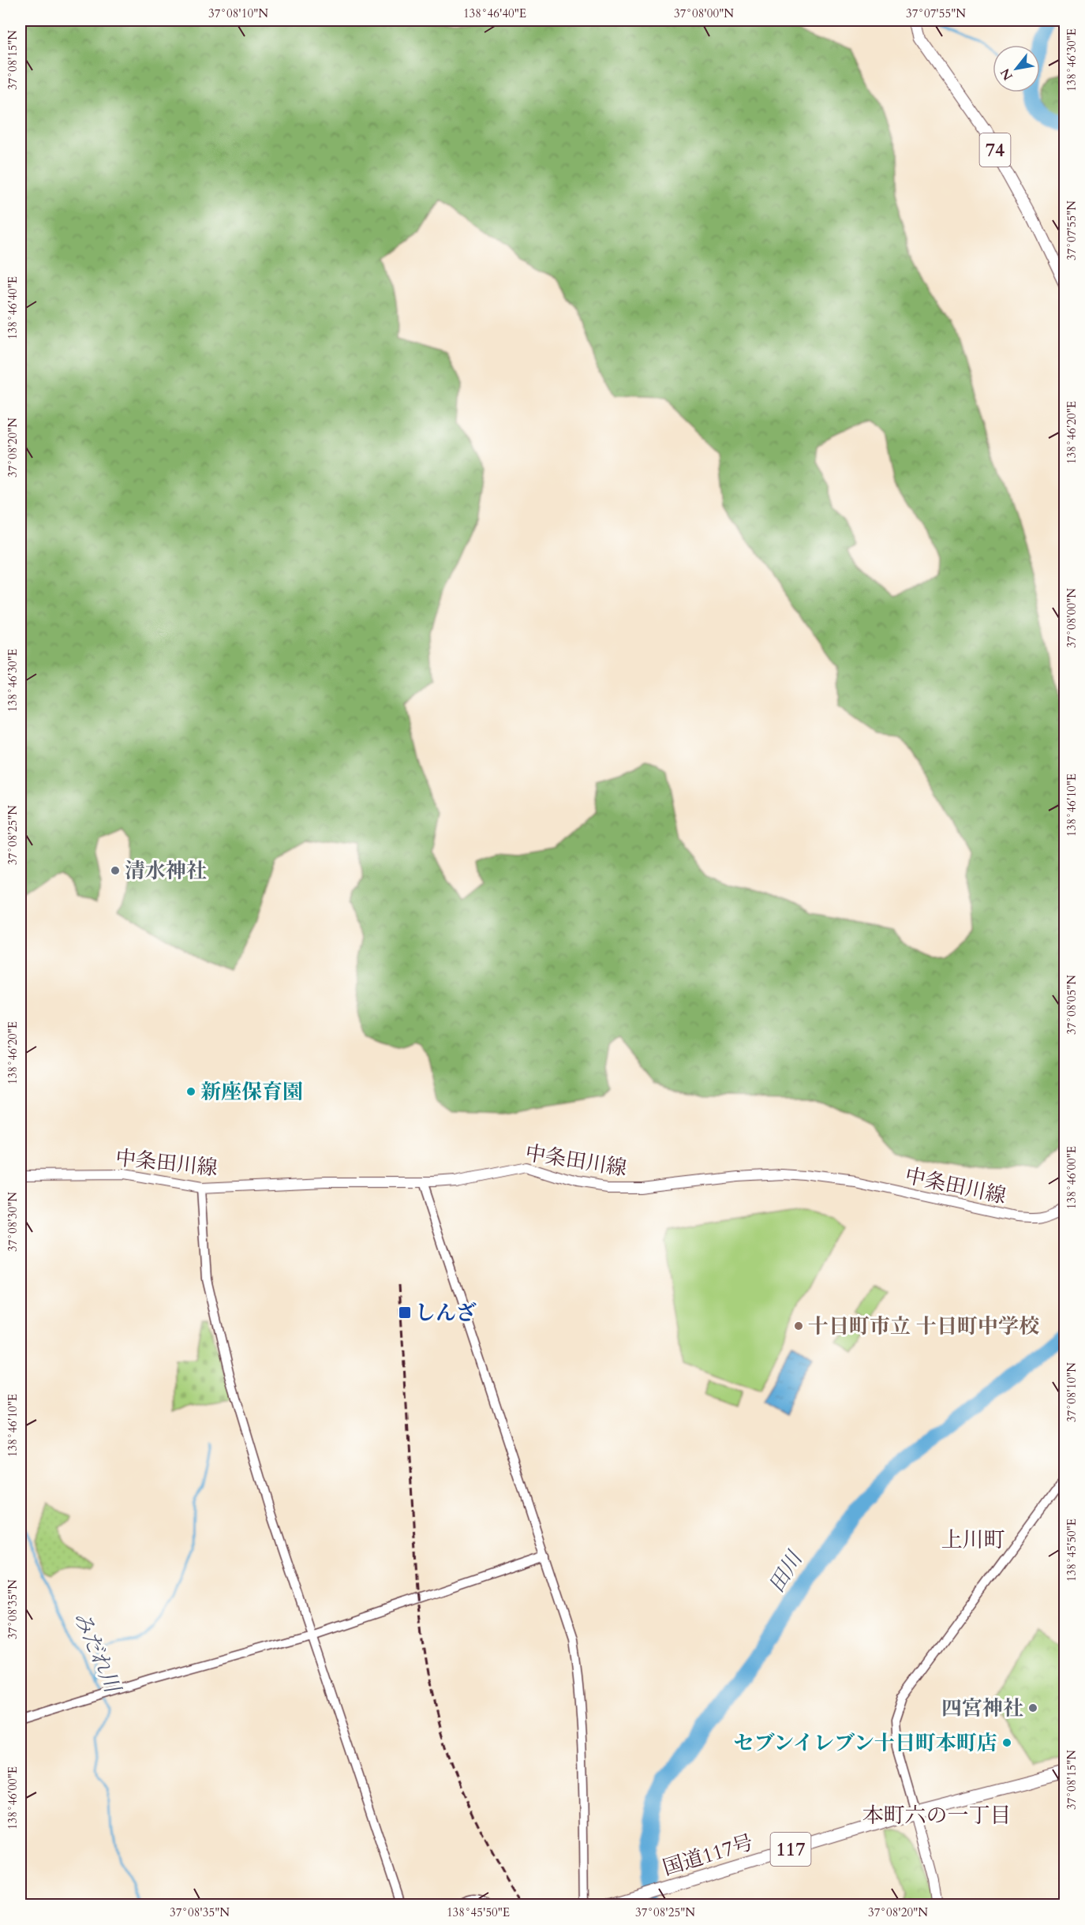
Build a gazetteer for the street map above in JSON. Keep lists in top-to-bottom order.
{
  "streets": {
    "highway": ["117", "国道117号"],
    "main road": ["74", "中条田川線"]
  },
  "districts": ["上川町", "本町六の一丁目"],
  "water": ["田川", "みだれ川"],
  "places": {
    "other": [
      "清水神社",
      "新座保育園",
      "十日町市立 十日町中学校",
      "四宮神社",
      "セブンイレブン十日町本町店"
    ],
    "transit": ["しんざ"]
  },
  "north": "bottom left",
  "coordinates": [
    "37°08'10\"N",
    "138°46'40\"E",
    "37°08'00\"N",
    "37°07'55\"N",
    "138°46'30\"E",
    "37°08'15\"N",
    "138°46'20\"E",
    "37°08'20\"N",
    "138°46'10\"E",
    "37°08'25\"N",
    "37°08'05\"N",
    "138°46'00\"E",
    "37°08'30\"N",
    "138°45'50\"E",
    "37°08'35\"N"
  ]
}
